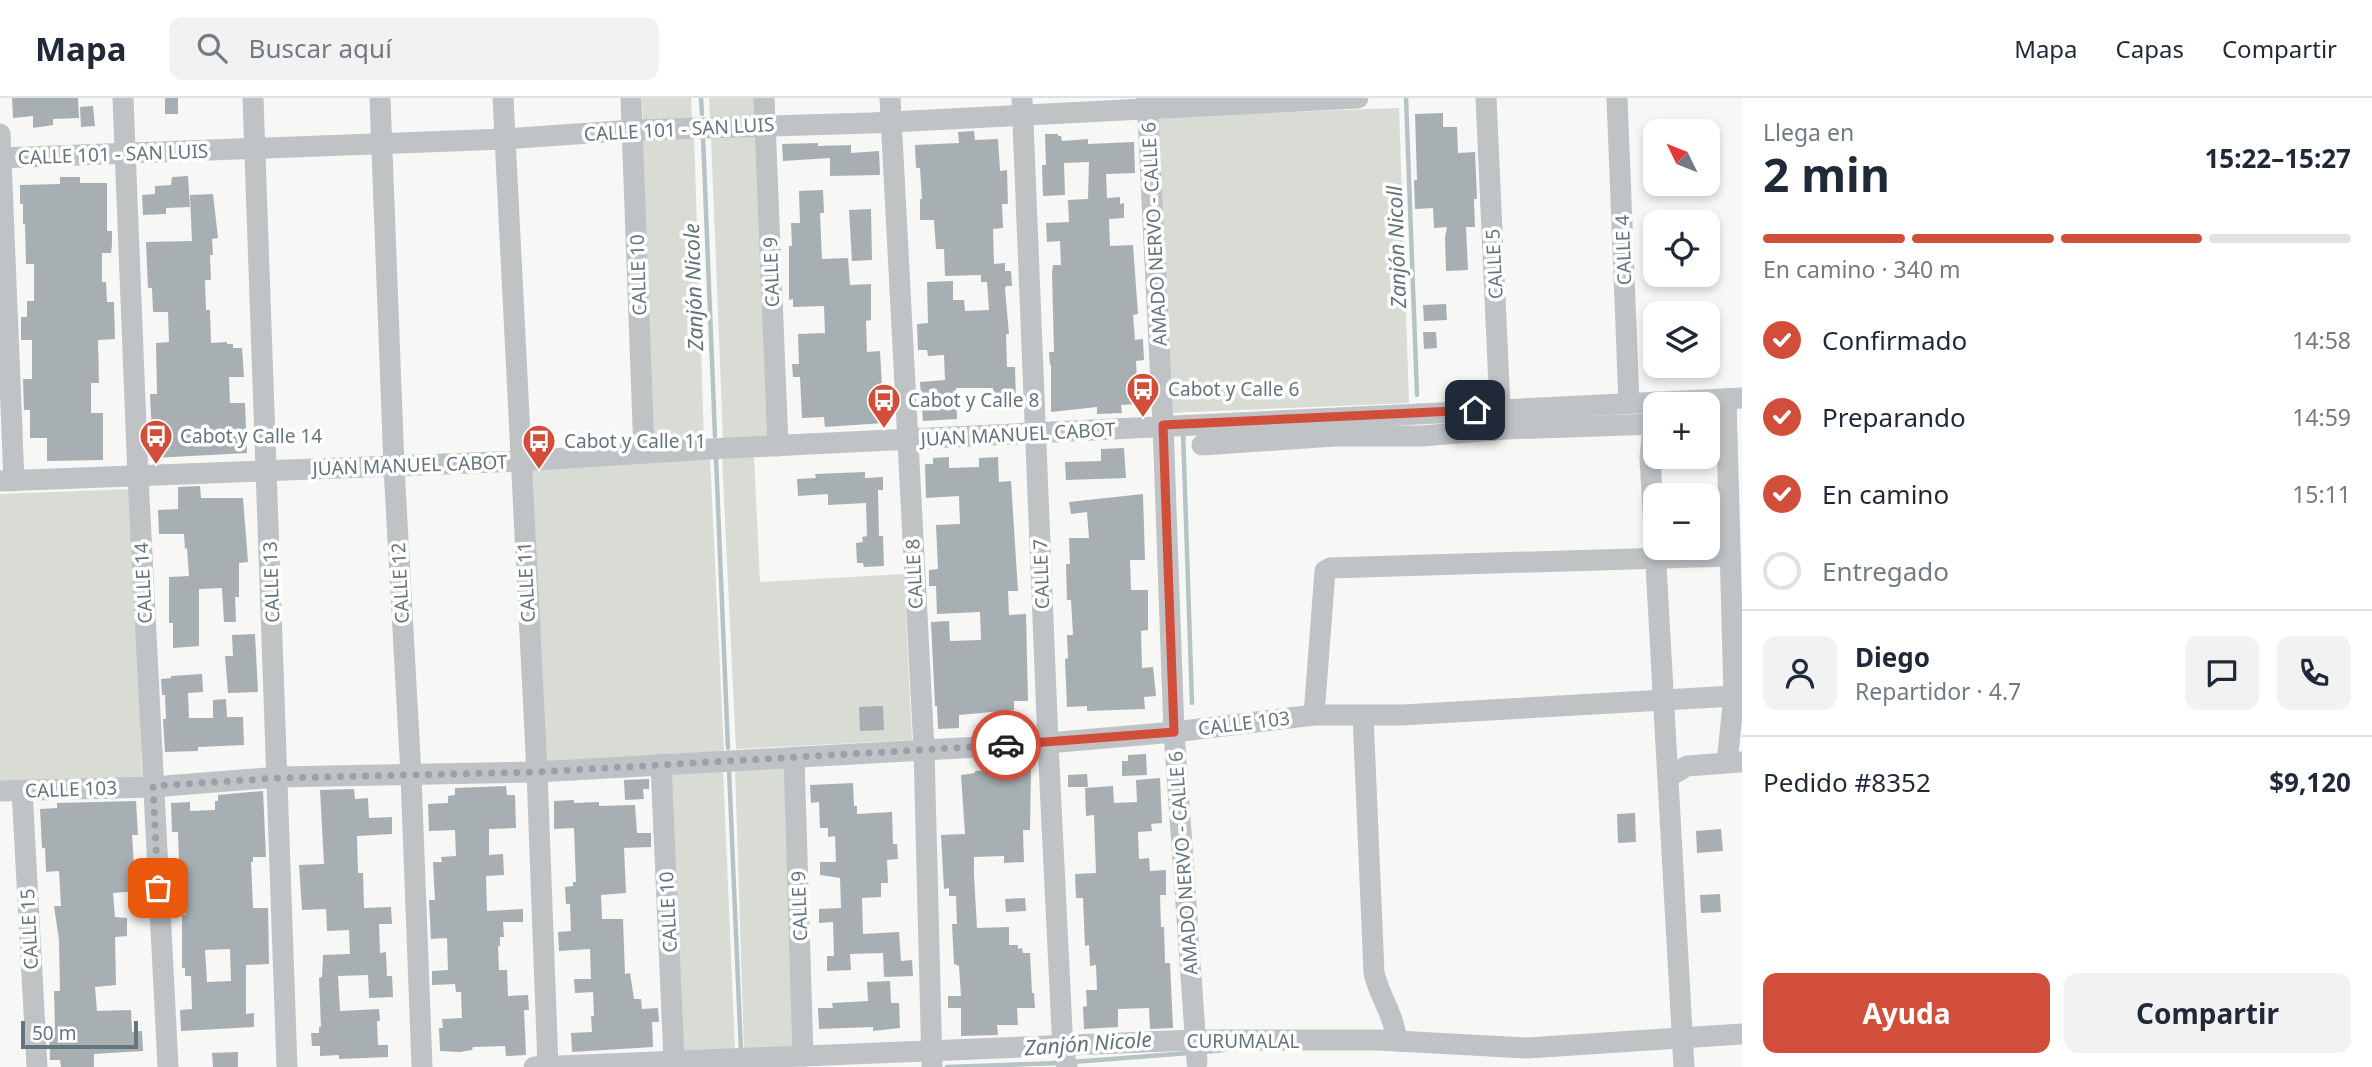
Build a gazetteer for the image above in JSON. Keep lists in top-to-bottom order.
{
  "streets": {
    "street": [
      "CALLE 101 - SAN LUIS",
      "AMADO NERVO - CALLE 6",
      "CALLE 4",
      "CALLE 5",
      "CALLE 9",
      "CALLE 10",
      "JUAN MANUEL CABOT",
      "CALLE 8",
      "CALLE 7",
      "CALLE 13",
      "CALLE 11",
      "CALLE 14",
      "CALLE 12",
      "CALLE 103",
      "CALLE 15",
      "CURUMALAL"
    ]
  },
  "crossings": [
    ["CALLE 101 - SAN LUIS", "AMADO NERVO - CALLE 6"],
    ["CALLE 101 - SAN LUIS", "CALLE 9"],
    ["CALLE 101 - SAN LUIS", "CALLE 10"],
    ["CALLE 101 - SAN LUIS", "CALLE 8"],
    ["CALLE 101 - SAN LUIS", "CALLE 7"],
    ["CALLE 101 - SAN LUIS", "CALLE 13"],
    ["CALLE 101 - SAN LUIS", "CALLE 11"],
    ["CALLE 101 - SAN LUIS", "CALLE 14"],
    ["CALLE 101 - SAN LUIS", "CALLE 12"],
    ["AMADO NERVO - CALLE 6", "JUAN MANUEL CABOT"],
    ["AMADO NERVO - CALLE 6", "CALLE 103"],
    ["AMADO NERVO - CALLE 6", "CURUMALAL"],
    ["CALLE 4", "JUAN MANUEL CABOT"],
    ["CALLE 5", "JUAN MANUEL CABOT"],
    ["CALLE 9", "JUAN MANUEL CABOT"],
    ["CALLE 9", "CALLE 103"],
    ["CALLE 9", "CURUMALAL"],
    ["CALLE 10", "JUAN MANUEL CABOT"],
    ["CALLE 10", "CALLE 103"],
    ["CALLE 10", "CURUMALAL"],
    ["JUAN MANUEL CABOT", "CALLE 8"],
    ["JUAN MANUEL CABOT", "CALLE 7"],
    ["JUAN MANUEL CABOT", "CALLE 13"],
    ["JUAN MANUEL CABOT", "CALLE 11"],
    ["JUAN MANUEL CABOT", "CALLE 14"],
    ["JUAN MANUEL CABOT", "CALLE 12"],
    ["CALLE 8", "CALLE 103"],
    ["CALLE 8", "CURUMALAL"],
    ["CALLE 7", "CALLE 103"],
    ["CALLE 7", "CURUMALAL"],
    ["CALLE 13", "CALLE 103"],
    ["CALLE 11", "CALLE 103"],
    ["CALLE 11", "CURUMALAL"],
    ["CALLE 14", "CALLE 103"],
    ["CALLE 12", "CALLE 103"],
    ["CALLE 103", "CALLE 15"]
  ],
  "water": ["Zanjón Nicoll", "Zanjón Nicole"],
  "places": {
    "bus stop": [
      "Cabot y Calle 6",
      "Cabot y Calle 8",
      "Cabot y Calle 14",
      "Cabot y Calle 11"
    ]
  },
  "scale_bar": "50 m",
  "north": "top left",
  "page": {
    "header": "Mapa",
    "search": "Buscar aquí",
    "nav": ["Mapa", "Capas", "Compartir"],
    "heading": ["2 min", "Llega en", "15:22–15:27"],
    "panel": [
      "Diego",
      "Repartidor · 4.7",
      "Pedido #8352",
      "$9,120"
    ],
    "map_buttons": ["+", "−"],
    "bar": "En camino · 340 m",
    "list": [
      ["Confirmado", "14:58"],
      ["Preparando", "14:59"],
      ["En camino", "15:11"],
      "Entregado"
    ],
    "buttons": ["Ayuda", "Compartir"],
    "scale": "50 m"
  }
}
